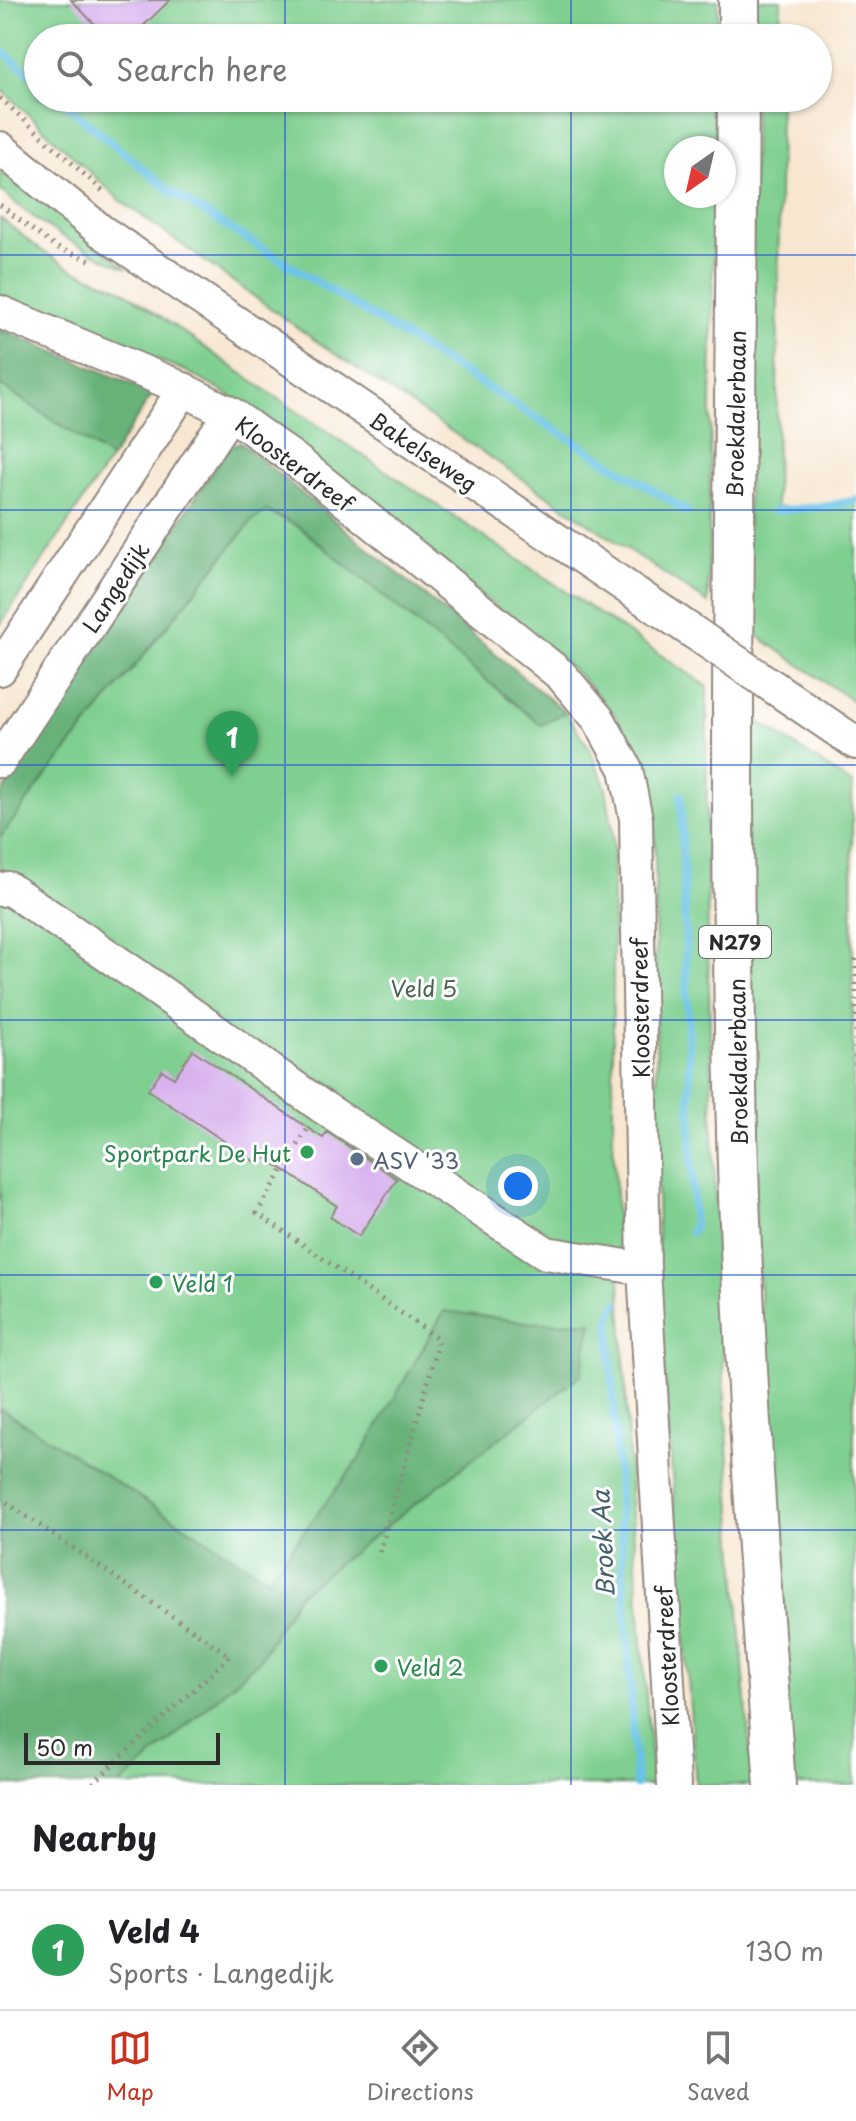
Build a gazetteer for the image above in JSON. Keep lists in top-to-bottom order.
{
  "streets": {
    "main road": ["Broekdalerbaan", "N279"],
    "street": ["Bakelseweg", "Kloosterdreef", "Langedijk"]
  },
  "crossings": [
    ["Kloosterdreef", "Langedijk"]
  ],
  "water": ["Broek Aa"],
  "parks": ["Veld 5"],
  "places": [
    "Sportpark De Hut",
    "ASV '33",
    "Veld 1",
    "Veld 2"
  ],
  "scale_bar": "50 m",
  "north": "bottom left",
  "page": {
    "search": "Search here",
    "pins": "1",
    "scale": "50 m",
    "heading": "Nearby",
    "list": [
      {
        "mark": "1",
        "name": "Veld 4",
        "note": "Sports · Langedijk",
        "value": "130 m"
      }
    ],
    "nav": ["Map", "Directions", "Saved"]
  }
}
